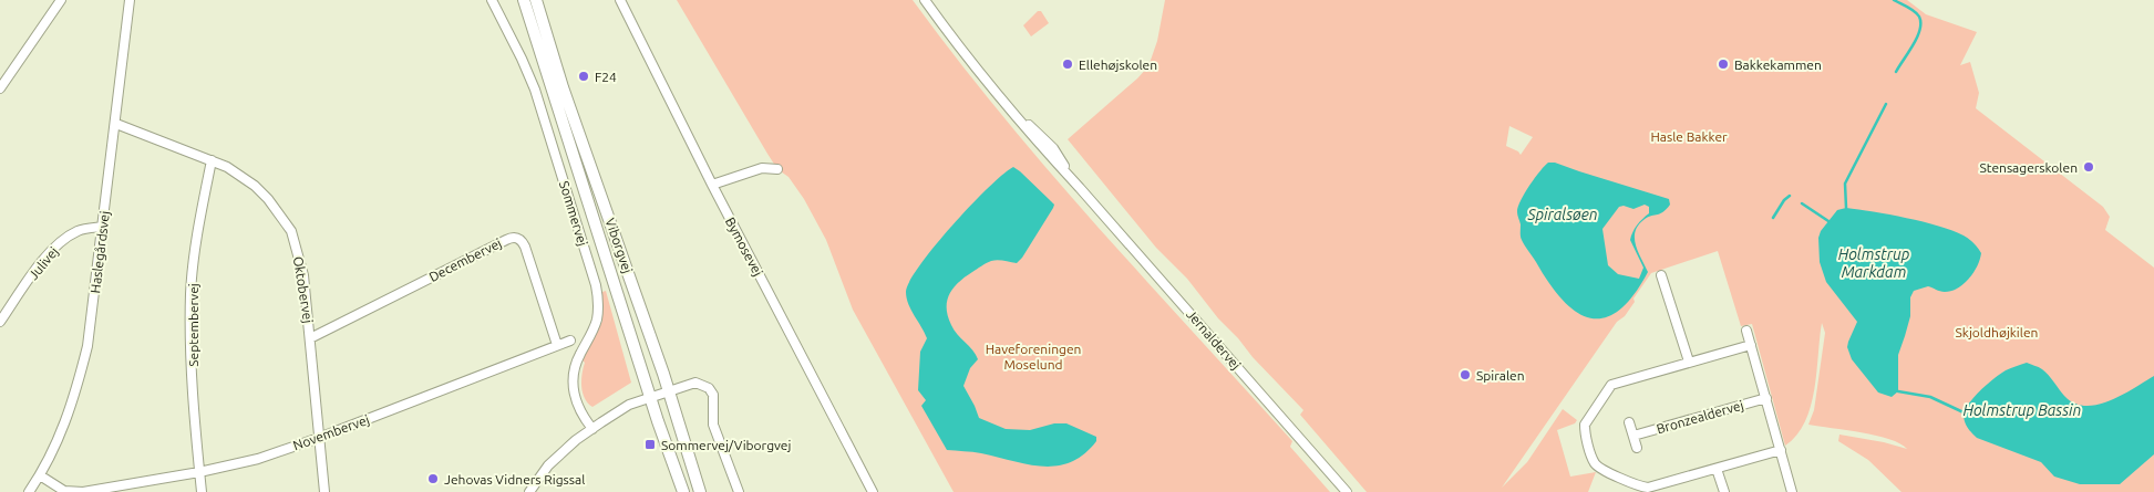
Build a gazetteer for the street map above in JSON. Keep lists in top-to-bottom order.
{
  "streets": {
    "main road": ["Viborgvej"],
    "street": [
      "Sommervej",
      "Bymosevej",
      "Haslegårdsvej",
      "Decembervej",
      "Julivej",
      "Oktobervej",
      "Septembervej",
      "Jernaldervej",
      "Bronzealdervej",
      "Novembervej"
    ]
  },
  "crossings": [
    ["Haslegårdsvej", "Julivej"],
    ["Haslegårdsvej", "Oktobervej"],
    ["Haslegårdsvej", "Novembervej"],
    ["Decembervej", "Oktobervej"],
    ["Decembervej", "Novembervej"],
    ["Oktobervej", "Septembervej"],
    ["Oktobervej", "Novembervej"],
    ["Septembervej", "Novembervej"]
  ],
  "water": ["Spiralsøen", "Holmstrup Markdam", "Holmstrup Bassin"],
  "parks": ["Hasle Bakker", "Skjoldhøjkilen", "Haveforeningen Moselund"],
  "places": {
    "other": [
      "Ellehøjskolen",
      "Bakkekammen",
      "F24",
      "Stensagerskolen",
      "Spiralen",
      "Jehovas Vidners Rigssal"
    ],
    "transit": ["Sommervej/Viborgvej"]
  }
}
